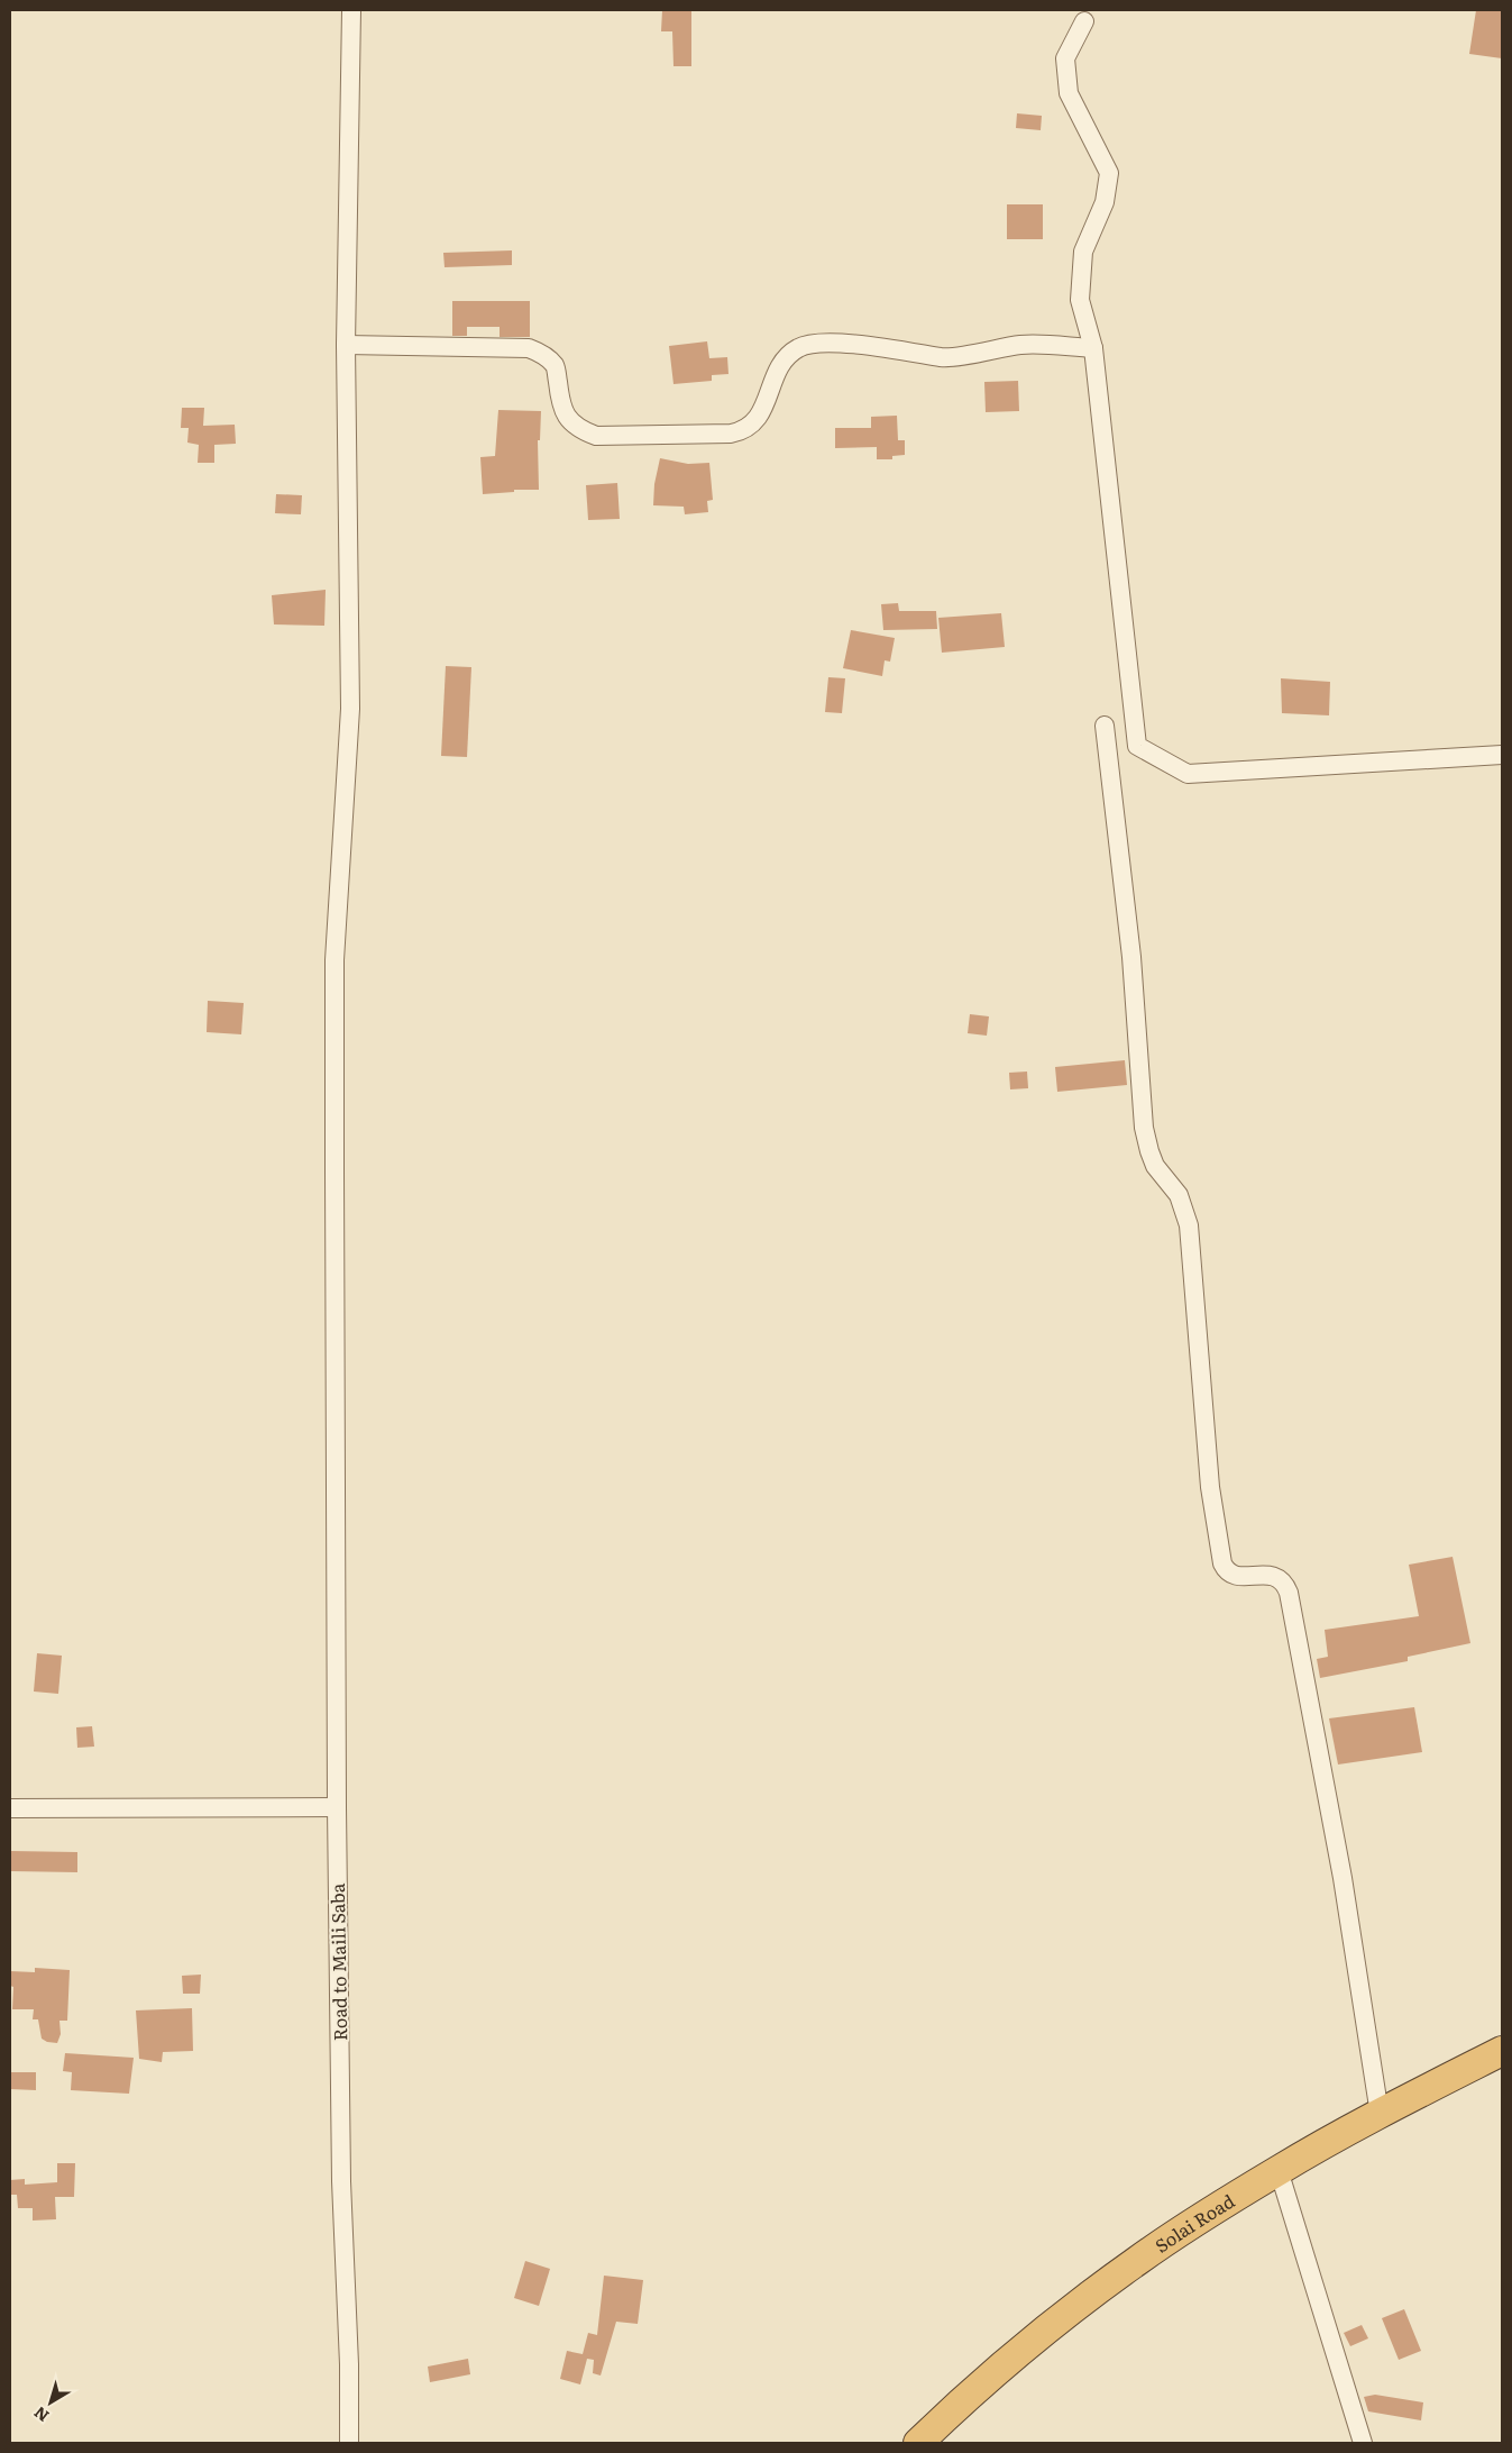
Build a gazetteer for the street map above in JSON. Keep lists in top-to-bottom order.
{
  "streets": {
    "highway": ["Solai Road"],
    "street": ["Road to Maili Saba"]
  },
  "north": "bottom left"
}
